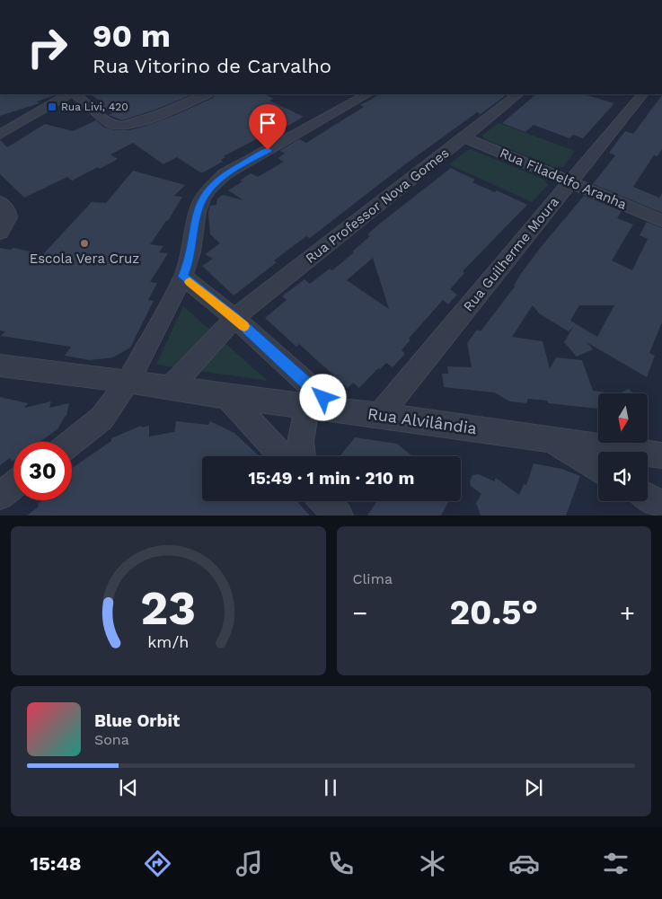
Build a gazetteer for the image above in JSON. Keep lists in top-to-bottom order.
{
  "streets": {
    "street": [
      "Rua Filadelfo Aranha",
      "Rua Professor Nova Gomes",
      "Rua Guilherme Moura",
      "Rua Alvilândia"
    ]
  },
  "crossings": [
    ["Rua Filadelfo Aranha", "Rua Professor Nova Gomes"],
    ["Rua Filadelfo Aranha", "Rua Guilherme Moura"],
    ["Rua Professor Nova Gomes", "Rua Alvilândia"],
    ["Rua Guilherme Moura", "Rua Alvilândia"]
  ],
  "places": {
    "transit": ["Rua Livi, 420"],
    "other": ["Escola Vera Cruz"]
  },
  "north": "bottom",
  "page": {
    "turn": ["90 m", "Rua Vitorino de Carvalho"],
    "limit": "30",
    "trip": "15:49 · 1 min · 210 m",
    "tile": "Clima",
    "heat": ["−", "20.5°", "+"],
    "song": ["Blue Orbit", "Sona"],
    "tabs": "15:48",
    "gauge": ["23", "km/h"]
  }
}
